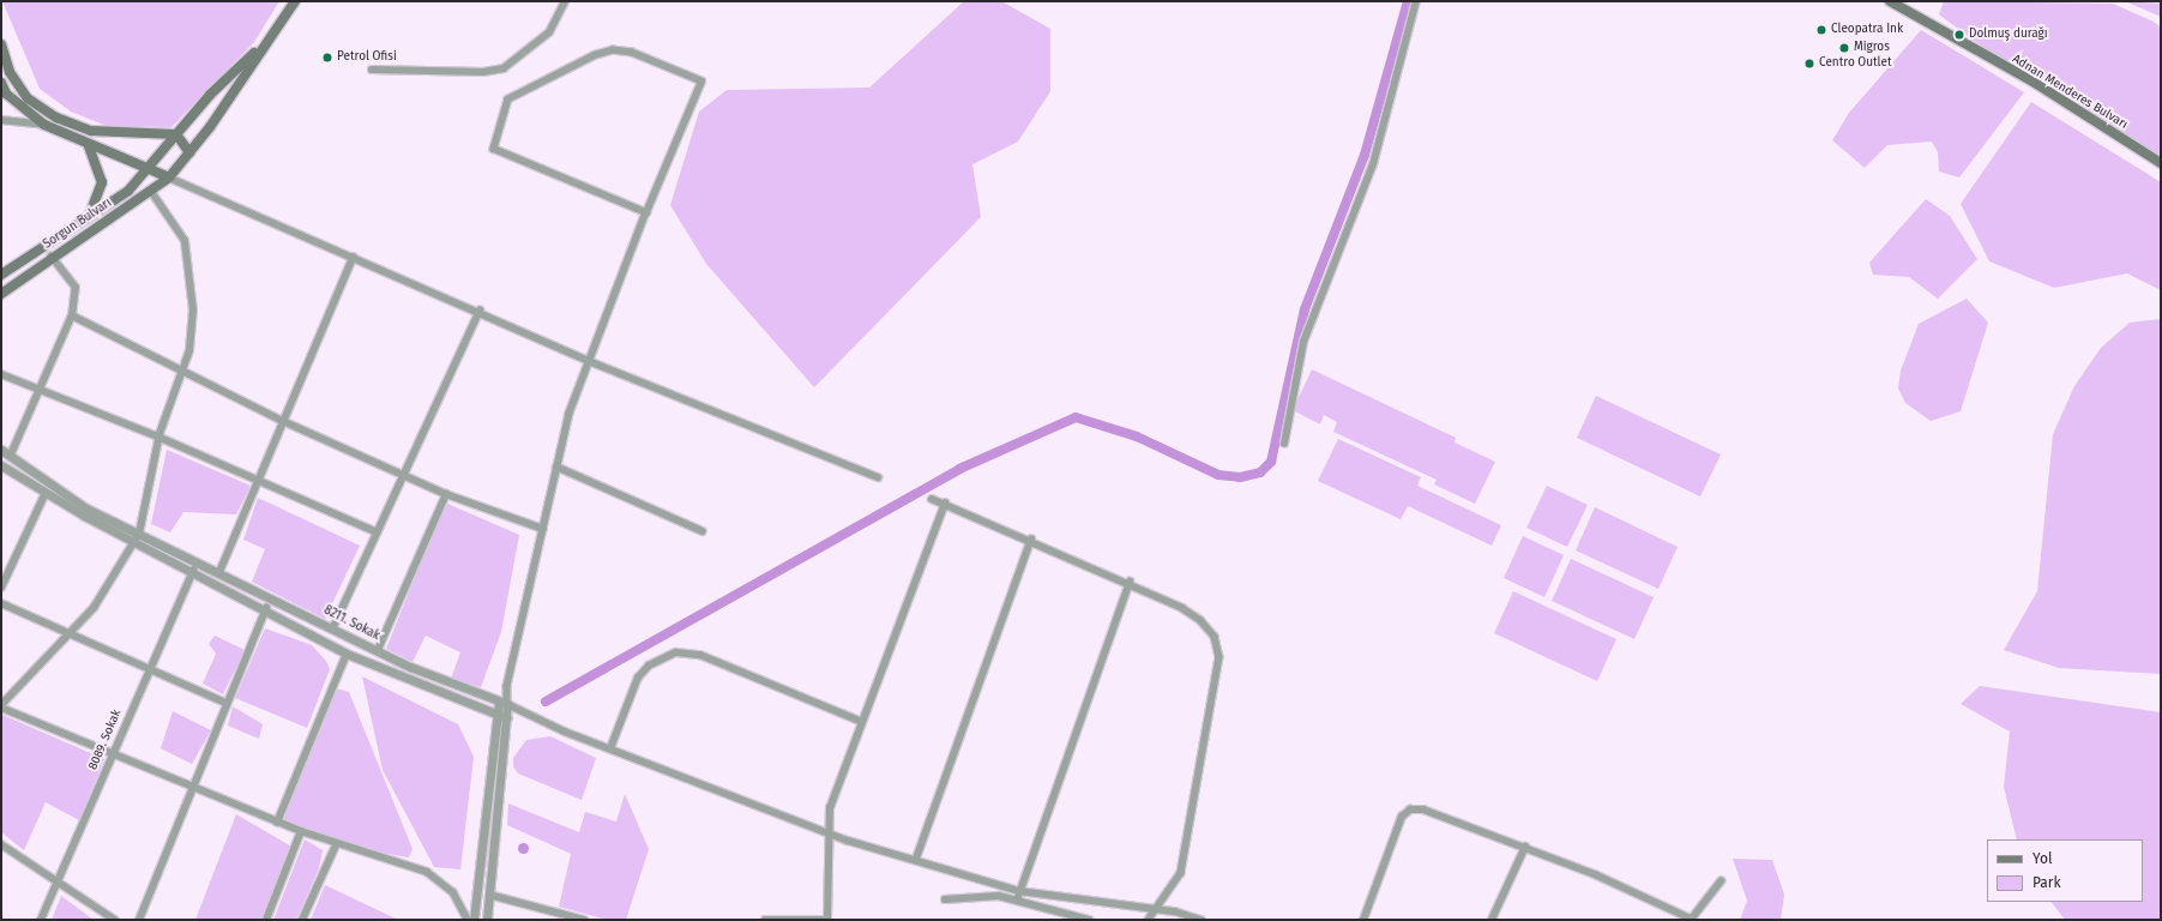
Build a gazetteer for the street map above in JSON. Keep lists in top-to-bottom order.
{
  "streets": {
    "main road": ["Adnan Menderes Bulvarı", "Sorgun Bulvarı"],
    "street": ["8211. Sokak", "8089. Sokak"]
  },
  "places": [
    "Cleopatra Ink",
    "Dolmuş durağı",
    "Migros",
    "Petrol Ofisi",
    "Centro Outlet"
  ],
  "legend": ["Yol", "Park"]
}
